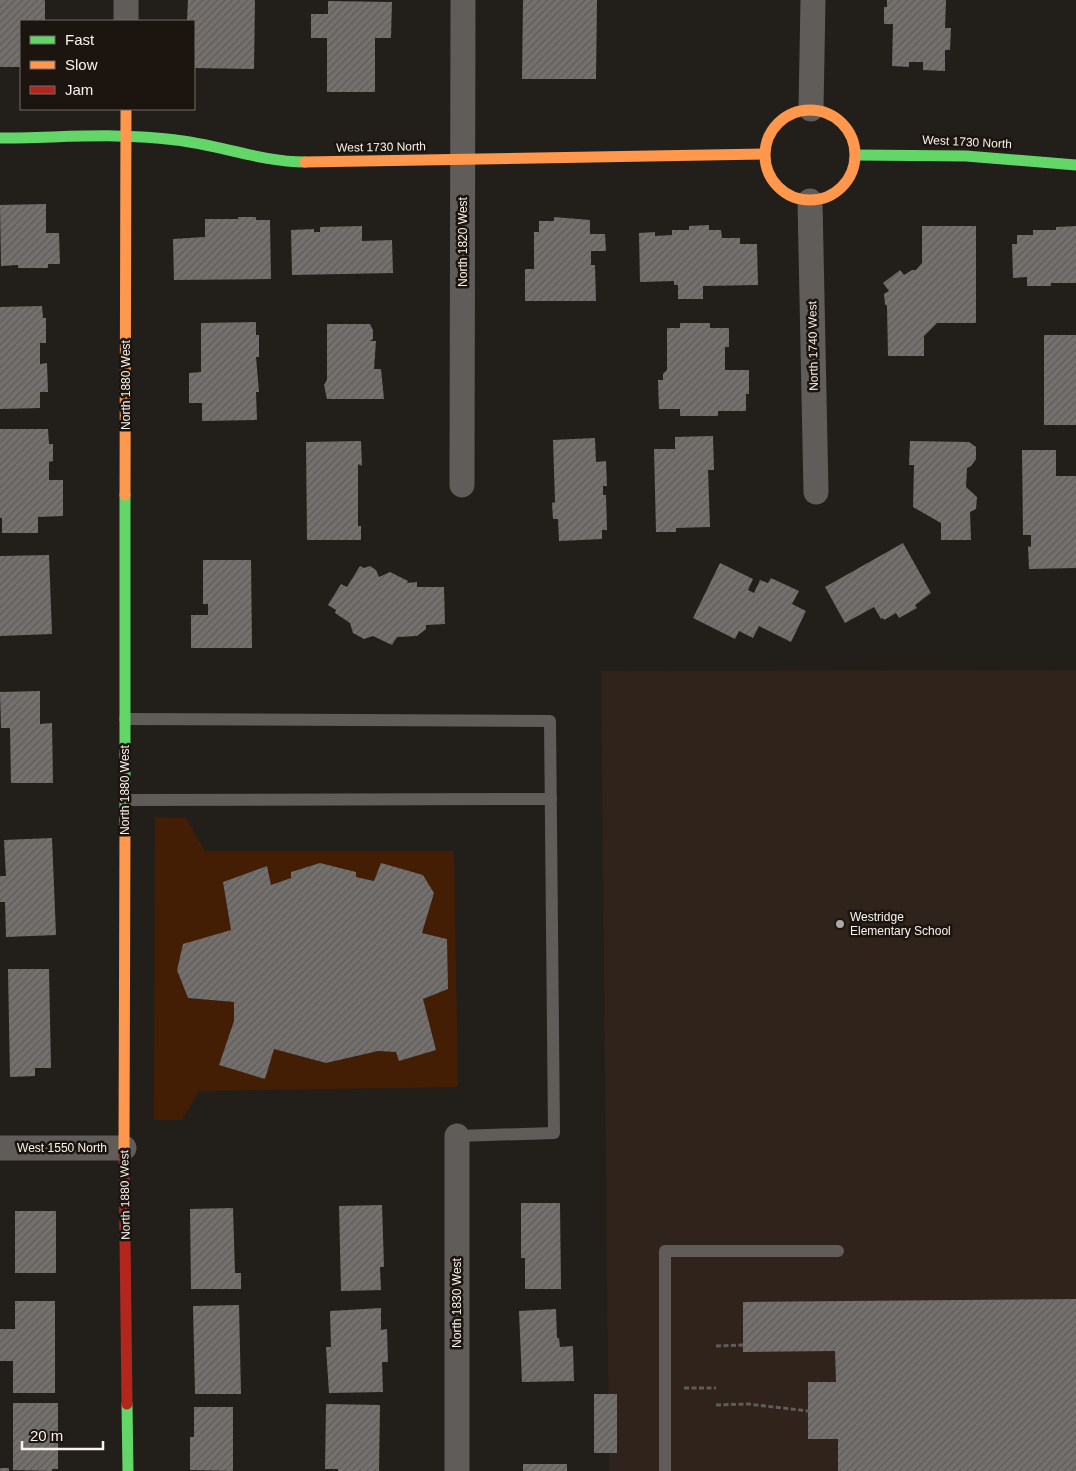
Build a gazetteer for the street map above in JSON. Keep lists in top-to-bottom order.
{
  "streets": {
    "street": [
      "West 1730 North",
      "North 1820 West",
      "North 1740 West",
      "North 1880 West",
      "West 1550 North",
      "North 1830 West"
    ]
  },
  "crossings": [
    ["West 1730 North", "North 1820 West"],
    ["West 1730 North", "North 1740 West"],
    ["West 1730 North", "North 1880 West"],
    ["North 1880 West", "West 1550 North"]
  ],
  "places": ["Westridge Elementary School"],
  "legend": ["Fast", "Slow", "Jam"],
  "scale_bar": "20 m"
}
